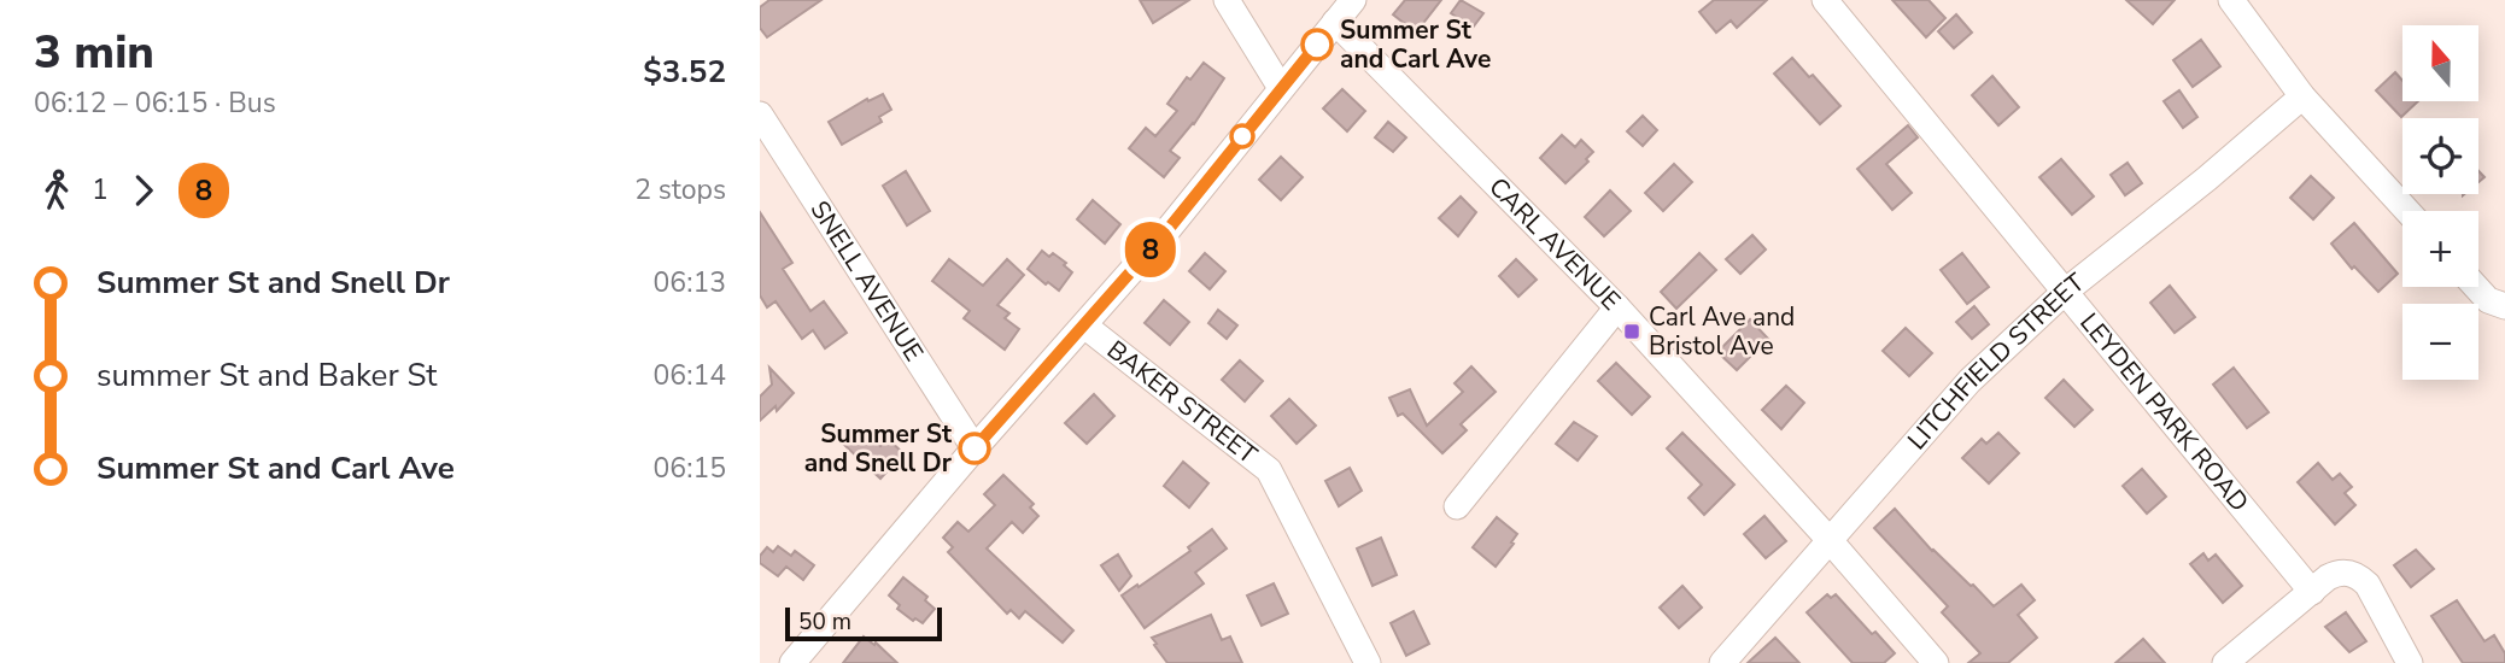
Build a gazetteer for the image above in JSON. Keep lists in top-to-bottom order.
{
  "streets": {
    "street": [
      "CARL AVENUE",
      "SNELL AVENUE",
      "LITCHFIELD STREET",
      "BAKER STREET",
      "LEYDEN PARK ROAD"
    ]
  },
  "crossings": [
    ["CARL AVENUE", "LITCHFIELD STREET"],
    ["LITCHFIELD STREET", "LEYDEN PARK ROAD"]
  ],
  "places": {
    "other": ["Summer St and Carl Ave", "Summer St and Snell Dr"],
    "transit": ["Carl Ave and Bristol Ave"]
  },
  "lines": ["bus line 8"],
  "scale_bar": "50 m",
  "north": "top",
  "page": {
    "heading": ["3 min", "06:12 – 06:15 · Bus", "$3.52"],
    "on_map": "8",
    "map_buttons": ["+", "−"],
    "legs": ["1", "8", "2 stops"],
    "list": [
      {
        "name": "Summer St and Snell Dr",
        "value": "06:13"
      },
      {
        "name": "summer St and Baker St",
        "value": "06:14"
      },
      {
        "name": "Summer St and Carl Ave",
        "value": "06:15"
      }
    ],
    "scale": "50 m"
  }
}
